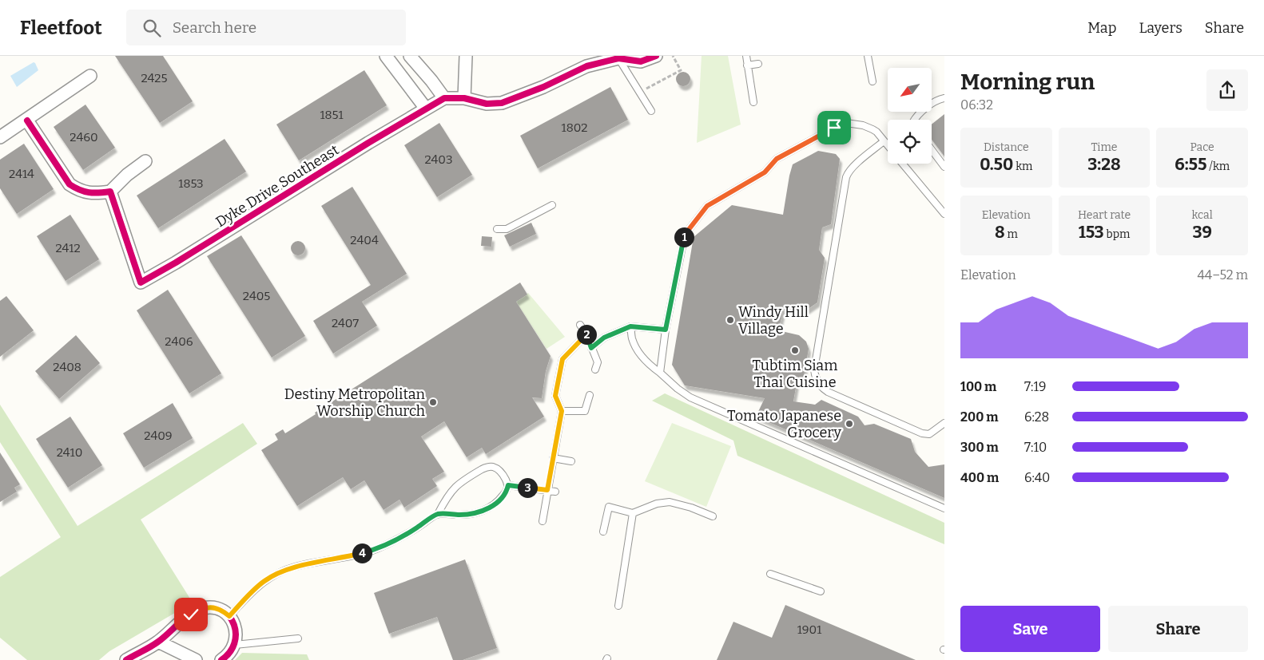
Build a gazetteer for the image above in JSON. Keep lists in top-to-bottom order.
{
  "streets": {
    "street": ["Dyke Drive Southeast"]
  },
  "places": [
    "Windy Hill Village",
    "Tubtim Siam Thai Cuisine",
    "Destiny Metropolitan Worship Church",
    "Tomato Japanese Grocery"
  ],
  "house_numbers": [
    "2425",
    "1851",
    "1802",
    "2460",
    "2403",
    "2414",
    "1853",
    "2404",
    "2412",
    "2405",
    "2407",
    "2406",
    "2408",
    "2409",
    "2410",
    "1901"
  ],
  "north": "bottom left",
  "page": {
    "header": "Fleetfoot",
    "search": "Search here",
    "nav": ["Map", "Layers", "Share"],
    "heading": ["Morning run", "06:32"],
    "stats": [
      ["Distance", "0.50 km"],
      ["Time", "3:28"],
      ["Pace", "6:55 /km"],
      ["Elevation", "8 m"],
      ["Heart rate", "153 bpm"],
      ["kcal", "39"]
    ],
    "pins": [
      "1",
      "2",
      "3",
      "4"
    ],
    "chart": ["Elevation", "44–52 m"],
    "list": [
      {
        "name": "100 m",
        "note": "7:19"
      },
      {
        "name": "200 m",
        "note": "6:28"
      },
      {
        "name": "300 m",
        "note": "7:10"
      },
      {
        "name": "400 m",
        "note": "6:40"
      }
    ],
    "buttons": ["Save", "Share"]
  }
}
